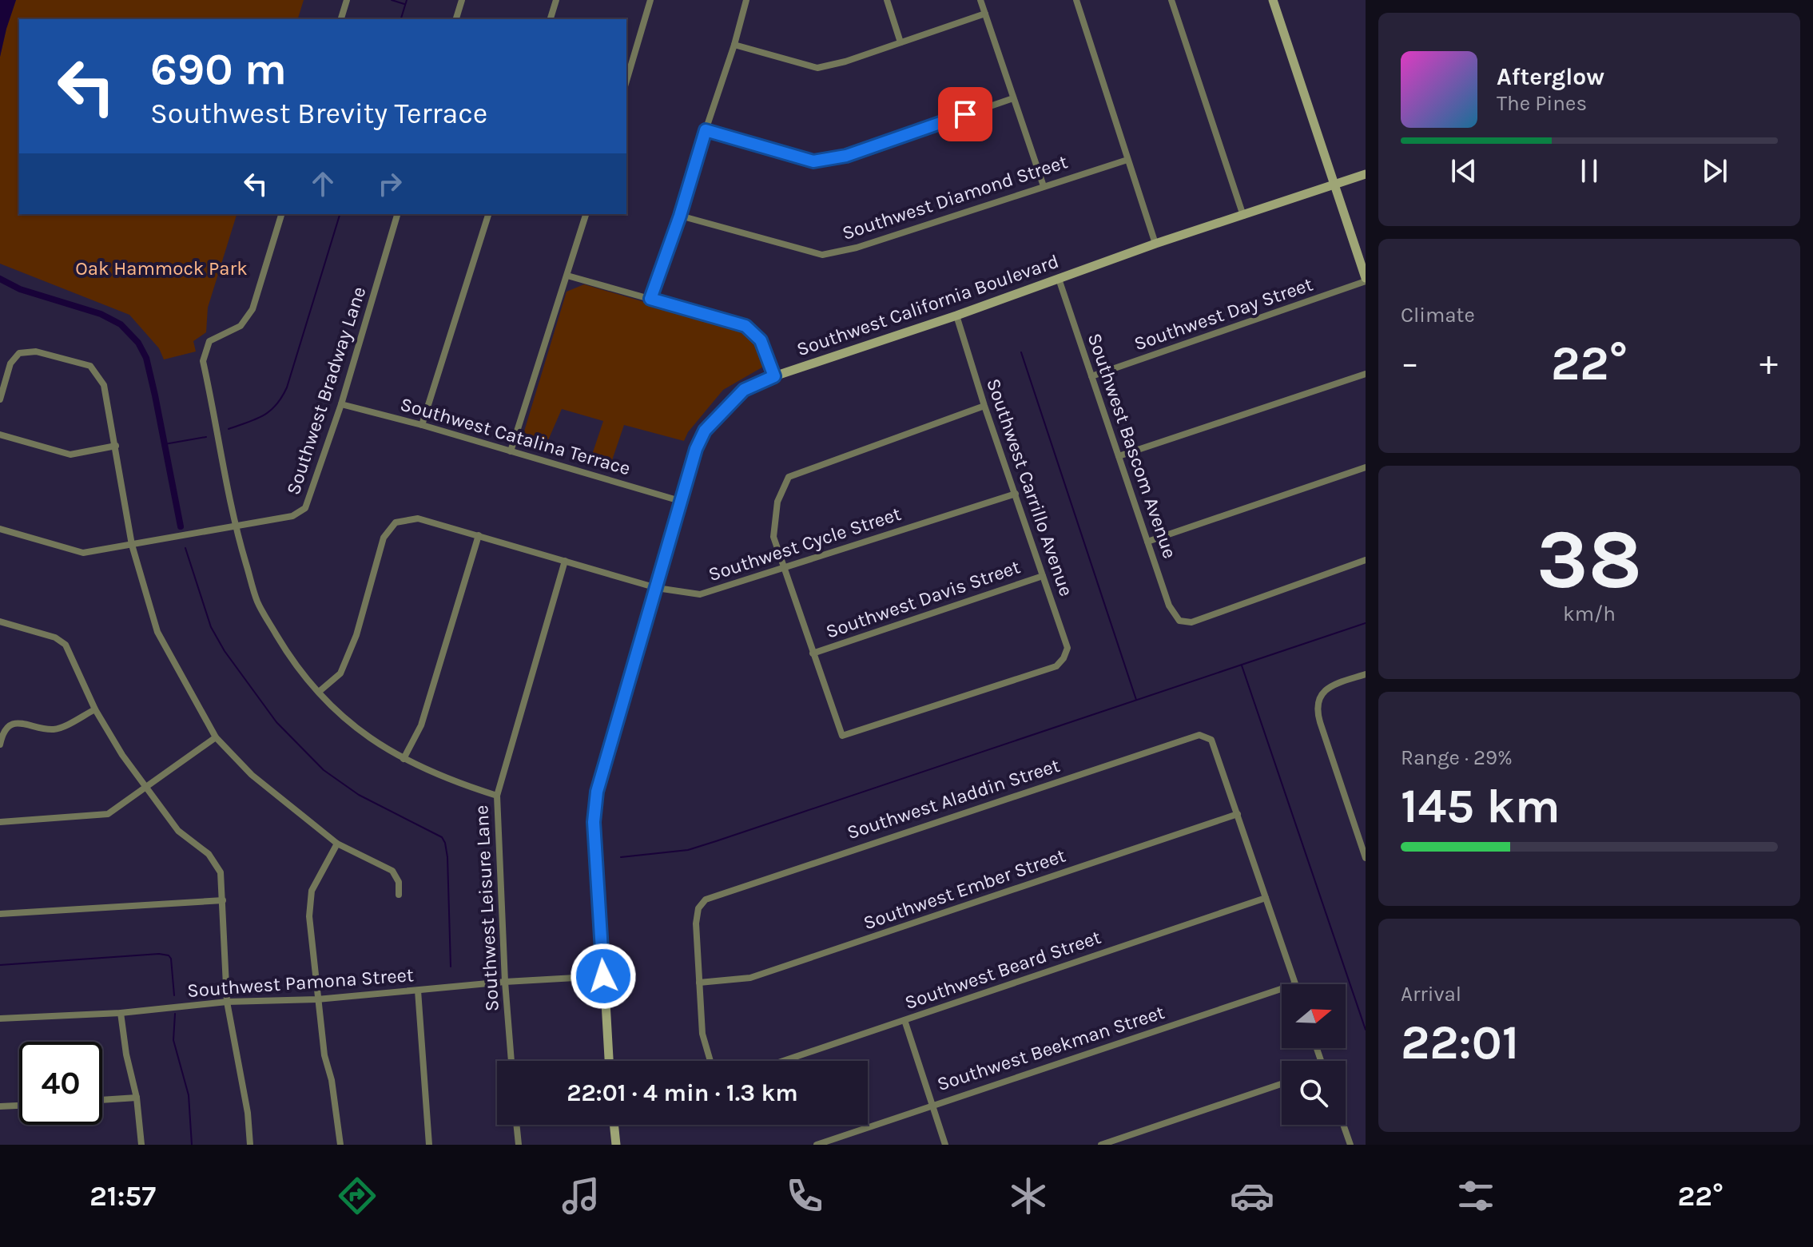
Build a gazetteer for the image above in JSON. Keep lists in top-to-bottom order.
{
  "streets": {
    "street": [
      "Southwest Diamond Street",
      "Southwest California Boulevard",
      "Southwest Day Street",
      "Southwest Bradway Lane",
      "Southwest Catalina Terrace",
      "Southwest Bascom Avenue",
      "Southwest Carrillo Avenue",
      "Southwest Cycle Street",
      "Southwest Davis Street",
      "Southwest Aladdin Street",
      "Southwest Ember Street",
      "Southwest Leisure Lane",
      "Southwest Beard Street",
      "Southwest Pamona Street",
      "Southwest Beekman Street"
    ]
  },
  "crossings": [
    ["Southwest California Boulevard", "Southwest Catalina Terrace"],
    ["Southwest California Boulevard", "Southwest Bascom Avenue"],
    ["Southwest California Boulevard", "Southwest Carrillo Avenue"],
    ["Southwest California Boulevard", "Southwest Cycle Street"],
    ["Southwest California Boulevard", "Southwest Pamona Street"],
    ["Southwest Day Street", "Southwest Bascom Avenue"],
    ["Southwest Bradway Lane", "Southwest Catalina Terrace"],
    ["Southwest Carrillo Avenue", "Southwest Cycle Street"],
    ["Southwest Carrillo Avenue", "Southwest Davis Street"],
    ["Southwest Cycle Street", "Southwest Leisure Lane"],
    ["Southwest Aladdin Street", "Southwest Ember Street"],
    ["Southwest Leisure Lane", "Southwest Pamona Street"]
  ],
  "parks": ["Oak Hammock Park"],
  "north": "right",
  "page": {
    "turn": ["690 m", "Southwest Brevity Terrace"],
    "song": ["Afterglow", "The Pines"],
    "tile": [
      "Climate",
      ["38", "km/h"],
      ["Range · 29%", "145 km"],
      ["Arrival", "22:01"]
    ],
    "heat": ["−", "22°", "+"],
    "limit": "40",
    "trip": "22:01 · 4 min · 1.3 km",
    "tabs": ["21:57", "22°"]
  }
}
